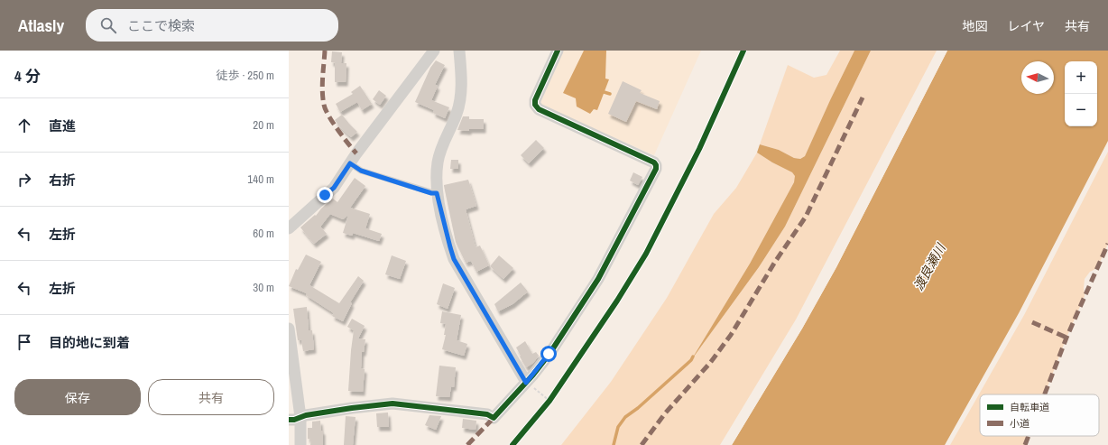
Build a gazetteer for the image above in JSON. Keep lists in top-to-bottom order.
{
  "water": ["渡良瀬川"],
  "legend": ["自転車道", "小道"],
  "north": "left",
  "page": {
    "header": "Atlasly",
    "search": "ここで検索",
    "nav": ["地図", "レイヤ", "共有"],
    "heading": ["4 分", "徒歩 · 250 m"],
    "map_buttons": ["+", "−"],
    "list": [
      ["直進", "20 m"],
      ["右折", "140 m"],
      ["左折", "60 m"],
      ["左折", "30 m"],
      "目的地に到着"
    ],
    "buttons": ["保存", "共有"]
  }
}
